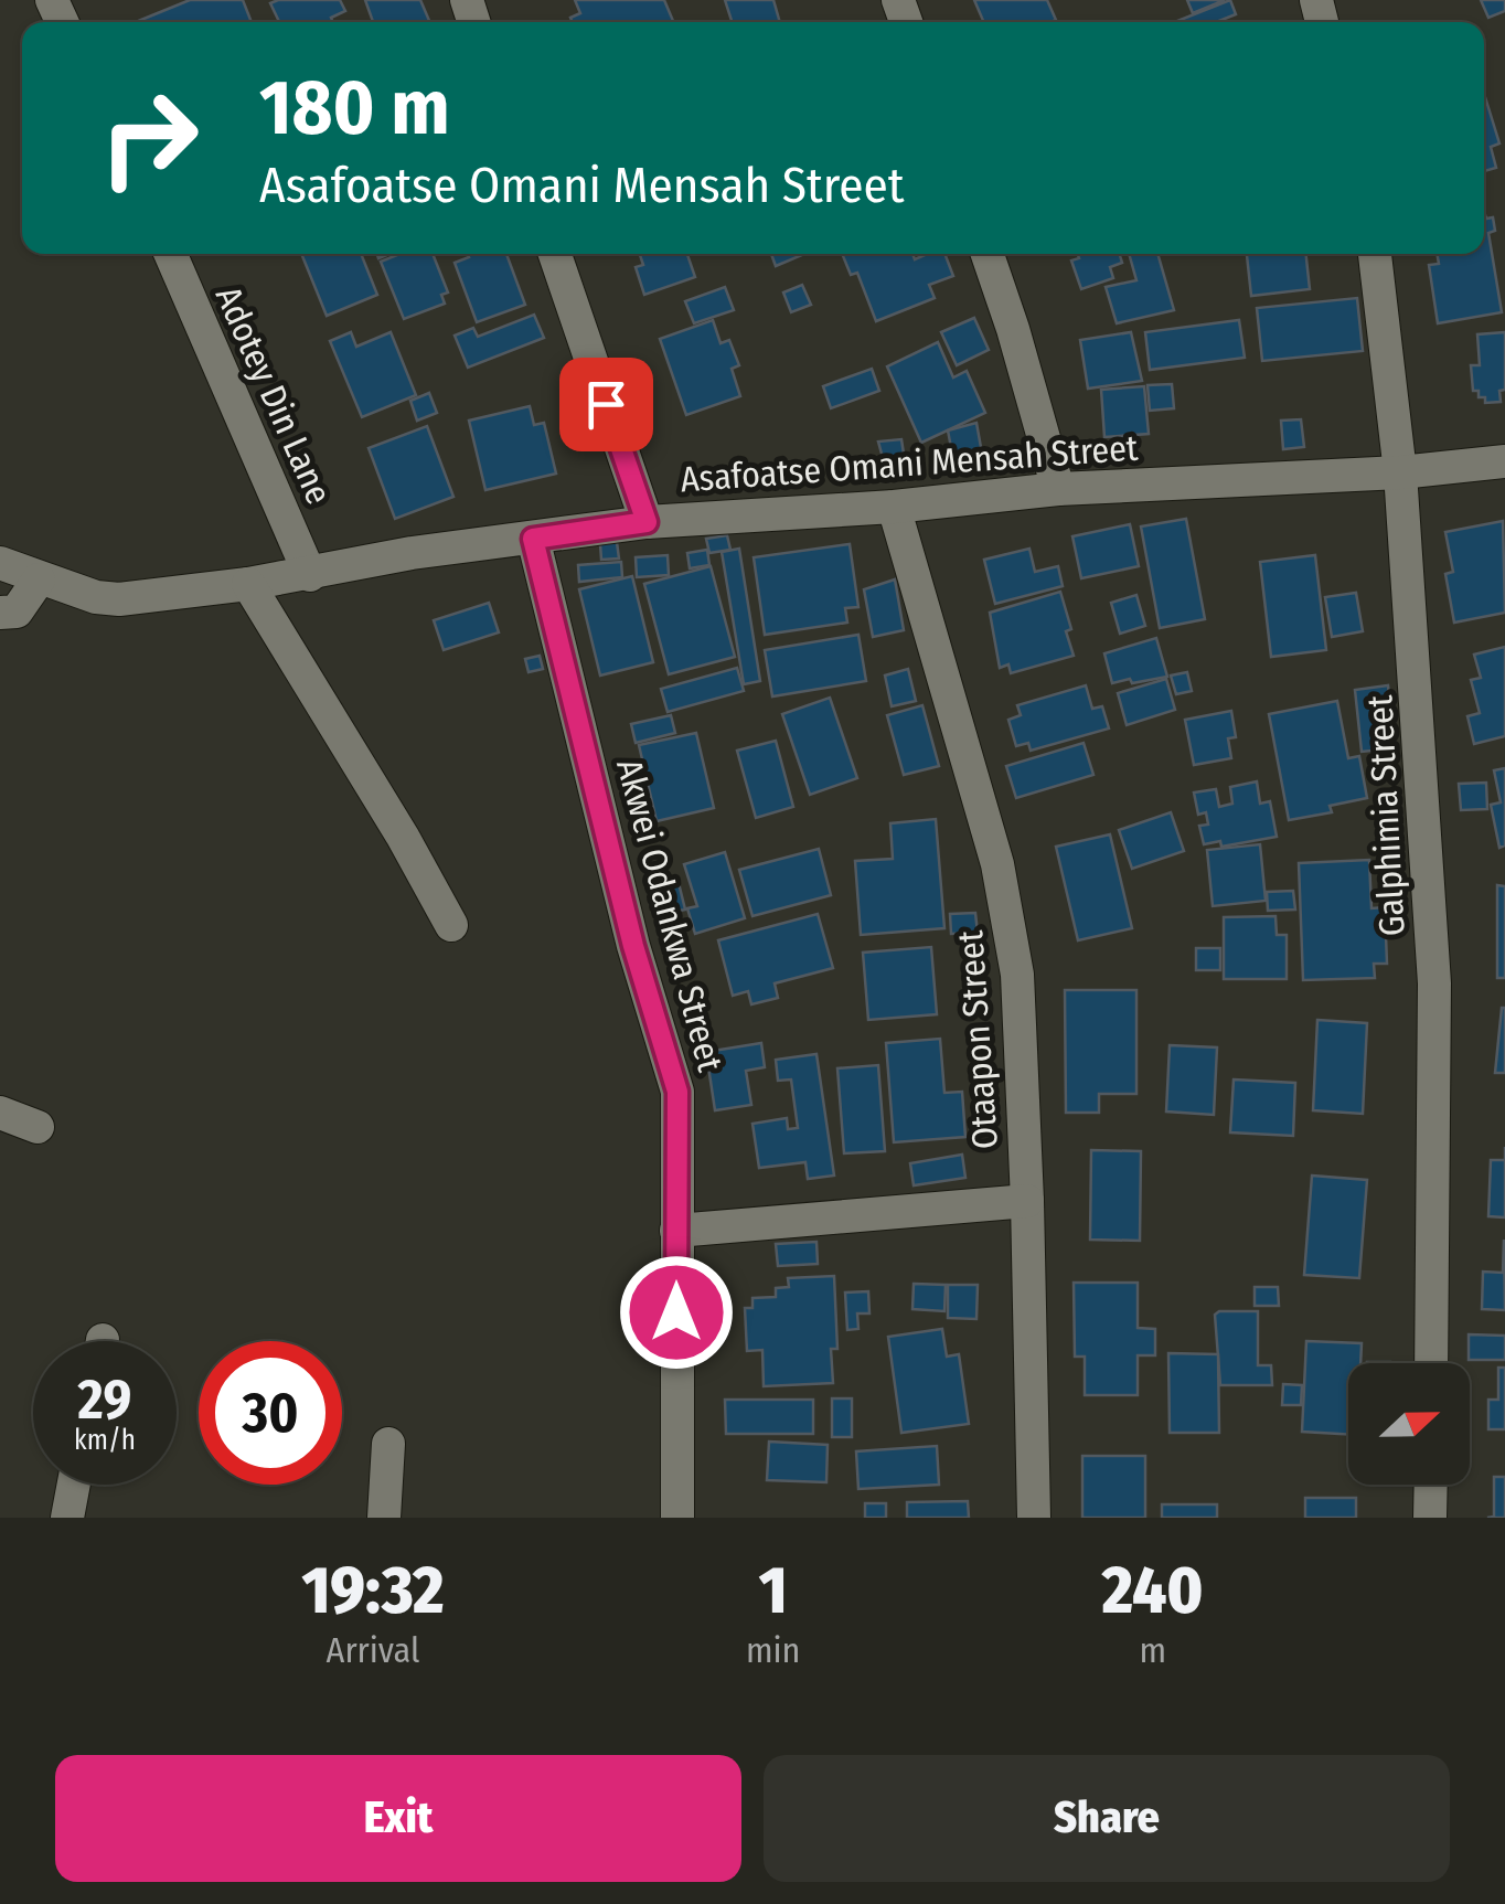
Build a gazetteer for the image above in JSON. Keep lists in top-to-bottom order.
{
  "streets": {
    "street": [
      "Adotey Din Lane",
      "Asafoatse Omani Mensah Street",
      "Galphimia Street",
      "Akwei Odankwa Street",
      "Otaapon Street"
    ]
  },
  "crossings": [
    ["Adotey Din Lane", "Asafoatse Omani Mensah Street"],
    ["Asafoatse Omani Mensah Street", "Galphimia Street"],
    ["Asafoatse Omani Mensah Street", "Akwei Odankwa Street"],
    ["Asafoatse Omani Mensah Street", "Otaapon Street"]
  ],
  "north": "right",
  "page": {
    "turn": ["180 m", "Asafoatse Omani Mensah Street"],
    "speed": "29 km/h",
    "limit": "30",
    "eta": [
      "19:32",
      "Arrival",
      "1",
      "min",
      "240",
      "m"
    ],
    "buttons": ["Exit", "Share"]
  }
}
